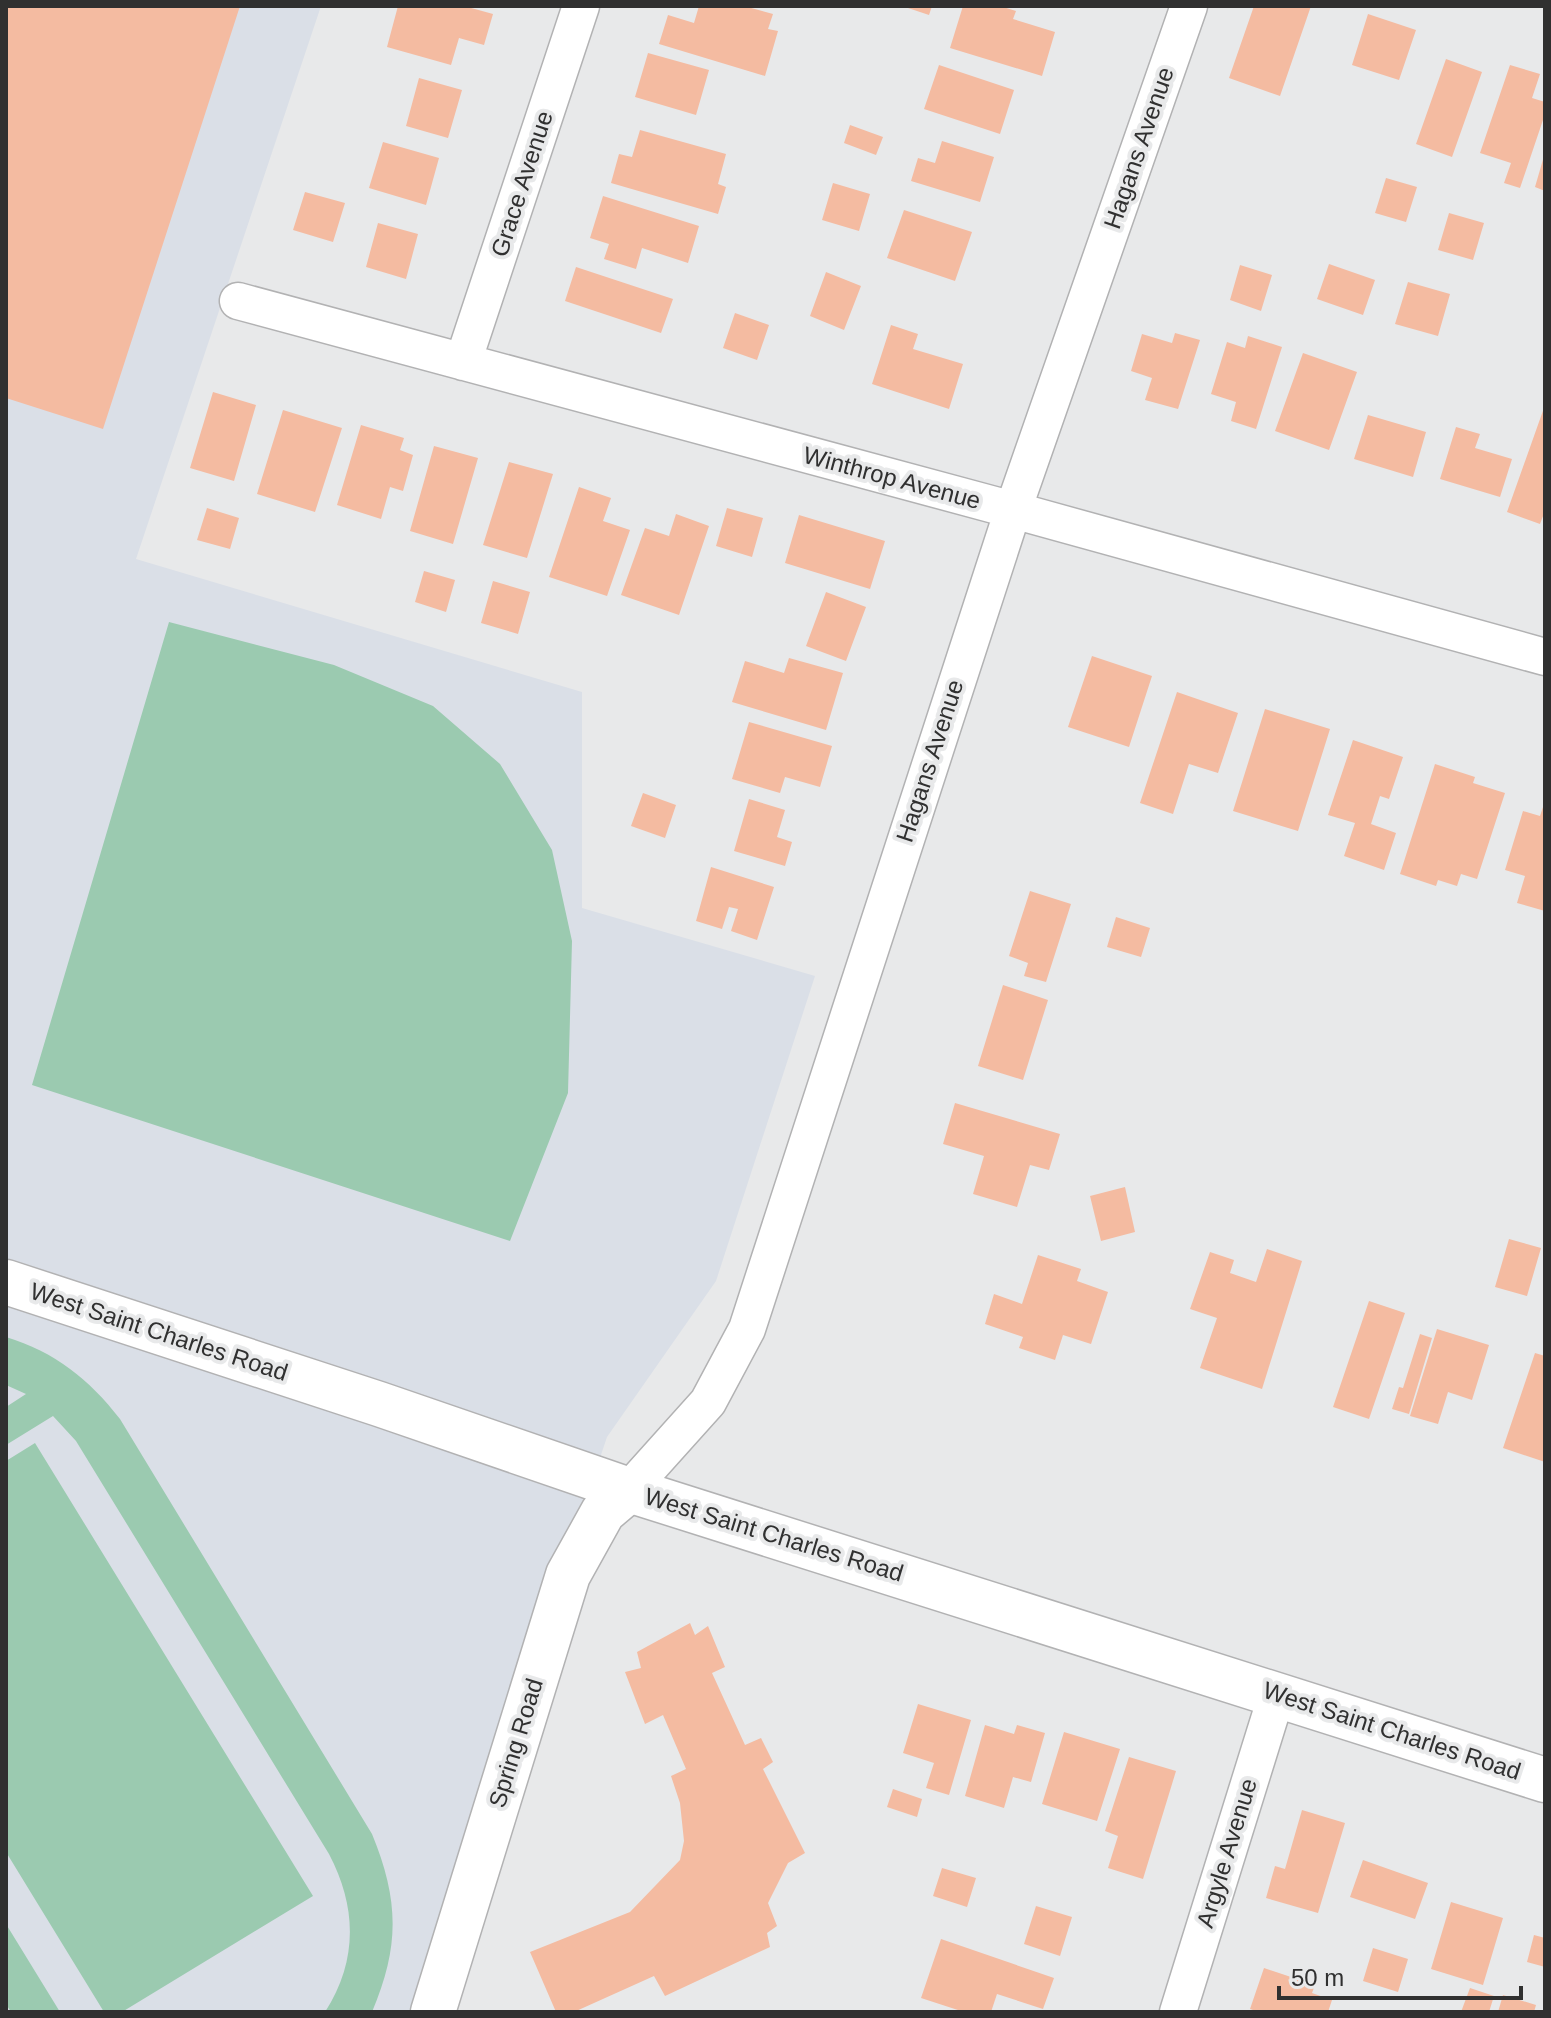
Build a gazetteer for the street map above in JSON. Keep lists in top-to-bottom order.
{
  "streets": {
    "main road": ["West Saint Charles Road", "Spring Road"],
    "street": [
      "Hagans Avenue",
      "Grace Avenue",
      "Winthrop Avenue",
      "Argyle Avenue"
    ]
  },
  "crossings": [
    ["Hagans Avenue", "Winthrop Avenue"],
    ["Hagans Avenue", "West Saint Charles Road"],
    ["Hagans Avenue", "Spring Road"],
    ["Grace Avenue", "Winthrop Avenue"],
    ["West Saint Charles Road", "Spring Road"],
    ["West Saint Charles Road", "Argyle Avenue"]
  ],
  "scale_bar": "50 m"
}
